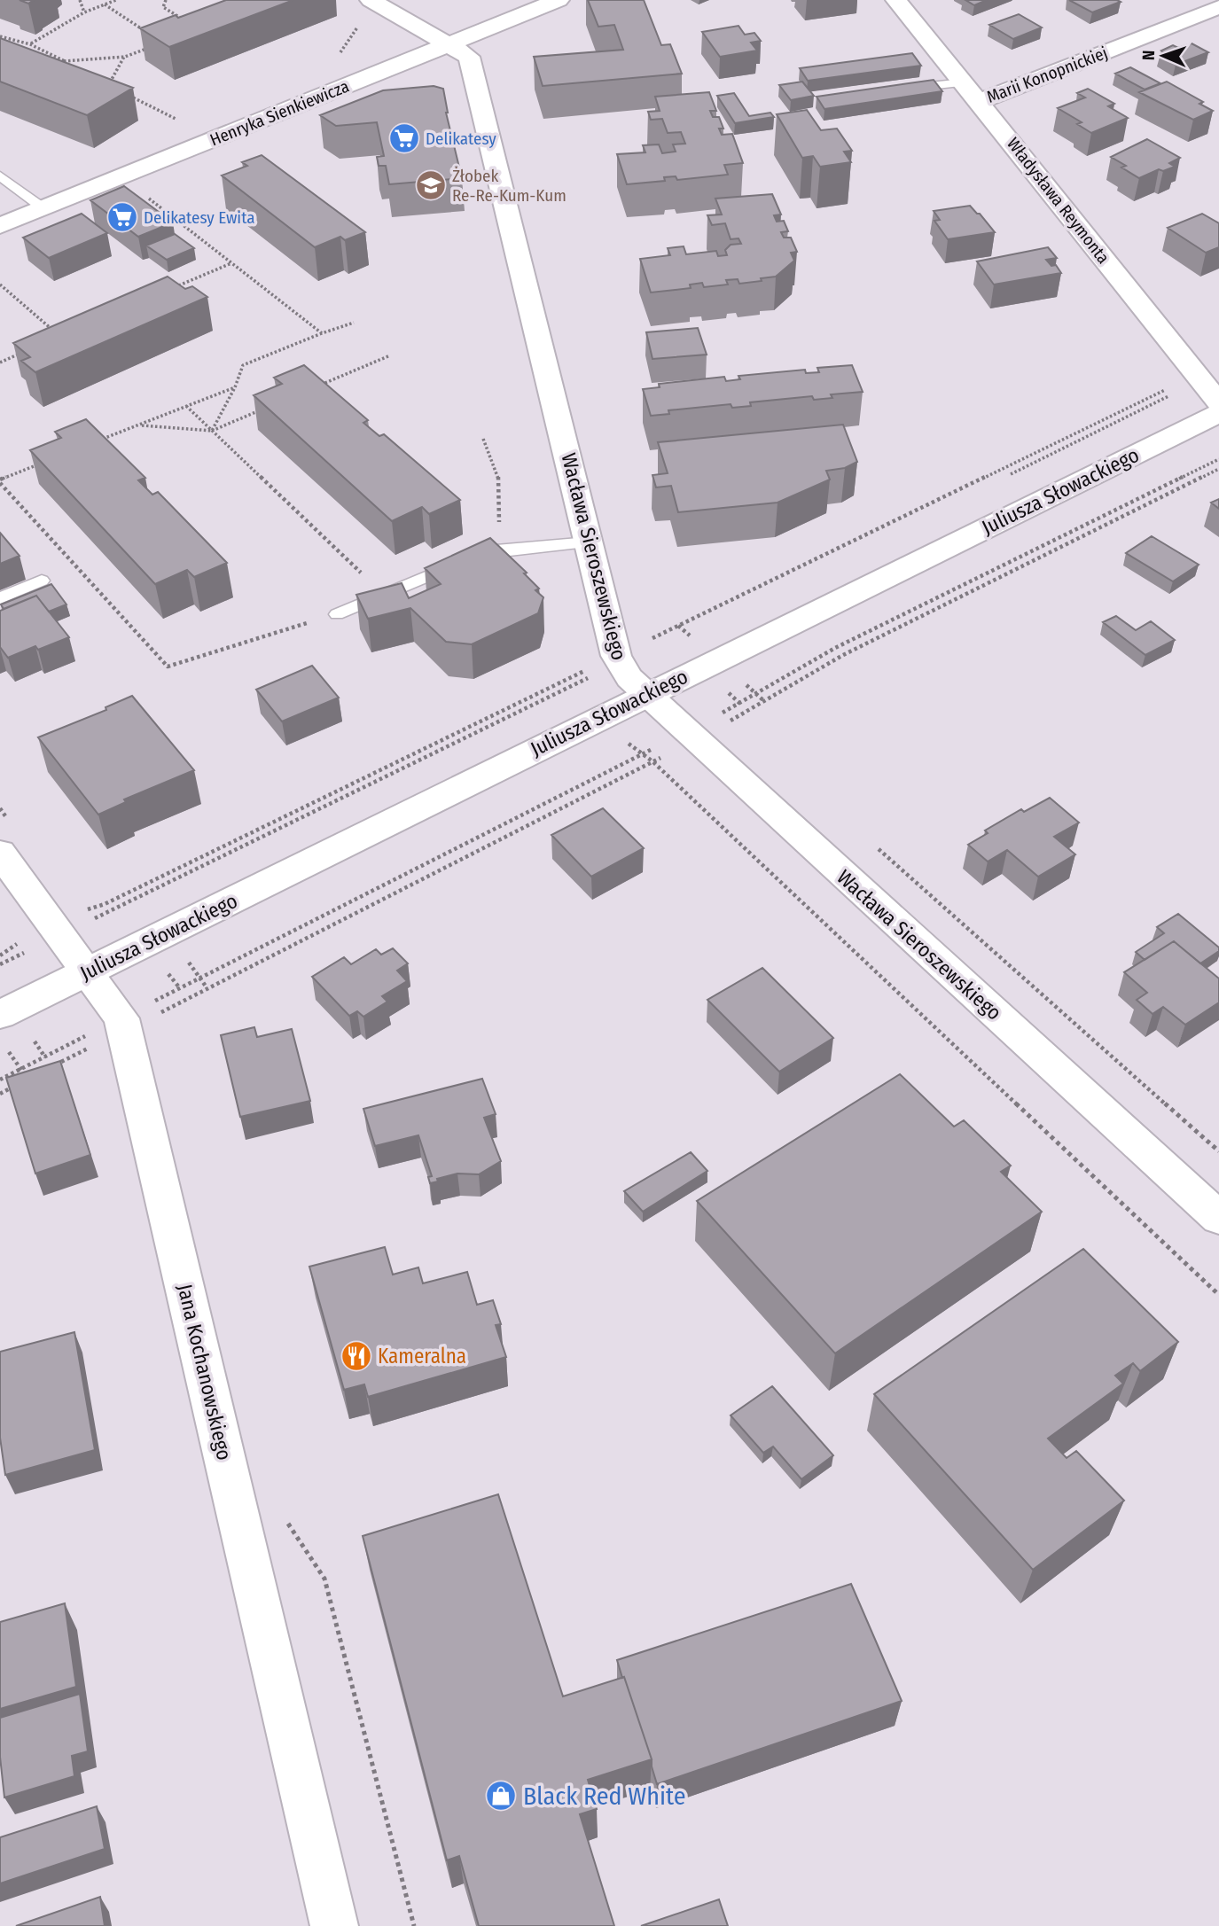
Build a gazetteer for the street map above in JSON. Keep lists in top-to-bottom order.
{
  "streets": {
    "street": [
      "Marii Konopnickiej",
      "Henryka Sienkiewicza",
      "Władysława Reymonta",
      "Juliusza Słowackiego",
      "Wacława Sieroszewskiego",
      "Jana Kochanowskiego"
    ]
  },
  "crossings": [
    ["Marii Konopnickiej", "Władysława Reymonta"],
    ["Henryka Sienkiewicza", "Wacława Sieroszewskiego"],
    ["Juliusza Słowackiego", "Wacława Sieroszewskiego"],
    ["Juliusza Słowackiego", "Jana Kochanowskiego"]
  ],
  "places": {
    "supermarket": ["Delikatesy", "Delikatesy Ewita"],
    "school or university": ["Żłobek Re-Re-Kum-Kum"],
    "restaurant": ["Kameralna"],
    "shop": ["Black Red White"]
  },
  "north": "left"
}
